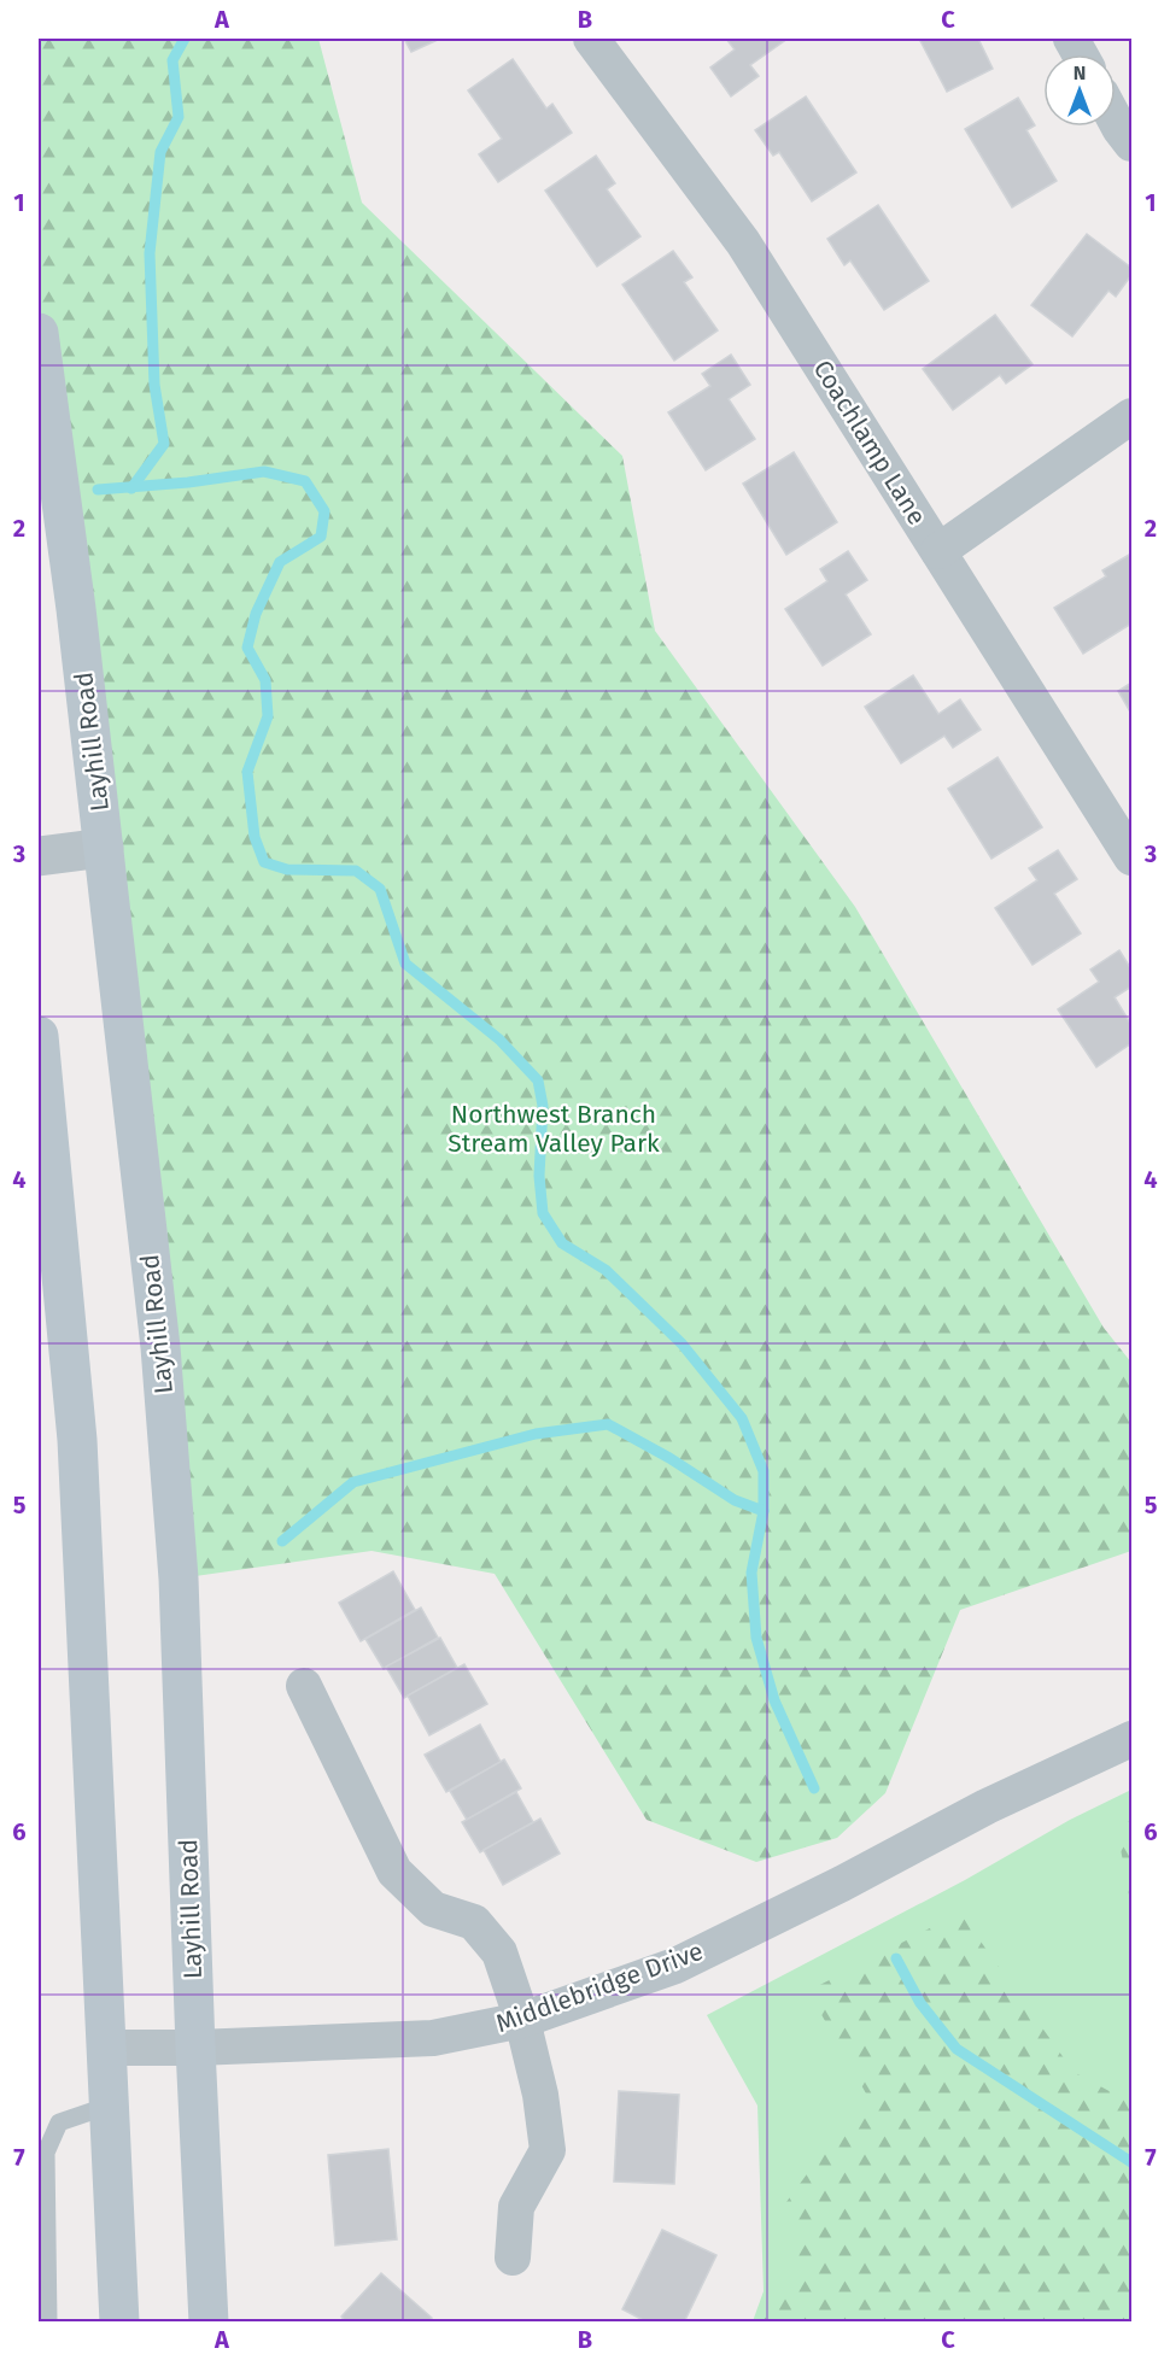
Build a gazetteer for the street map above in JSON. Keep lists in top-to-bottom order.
{
  "streets": {
    "main road": ["Layhill Road"],
    "street": ["Coachlamp Lane", "Middlebridge Drive"]
  },
  "crossings": [
    ["Layhill Road", "Middlebridge Drive"]
  ],
  "parks": ["Northwest Branch Stream Valley Park"],
  "north": "top",
  "grid": {
    "columns": ["A", "B", "C"],
    "rows": [
      "1",
      "2",
      "3",
      "4",
      "5",
      "6",
      "7"
    ]
  }
}
